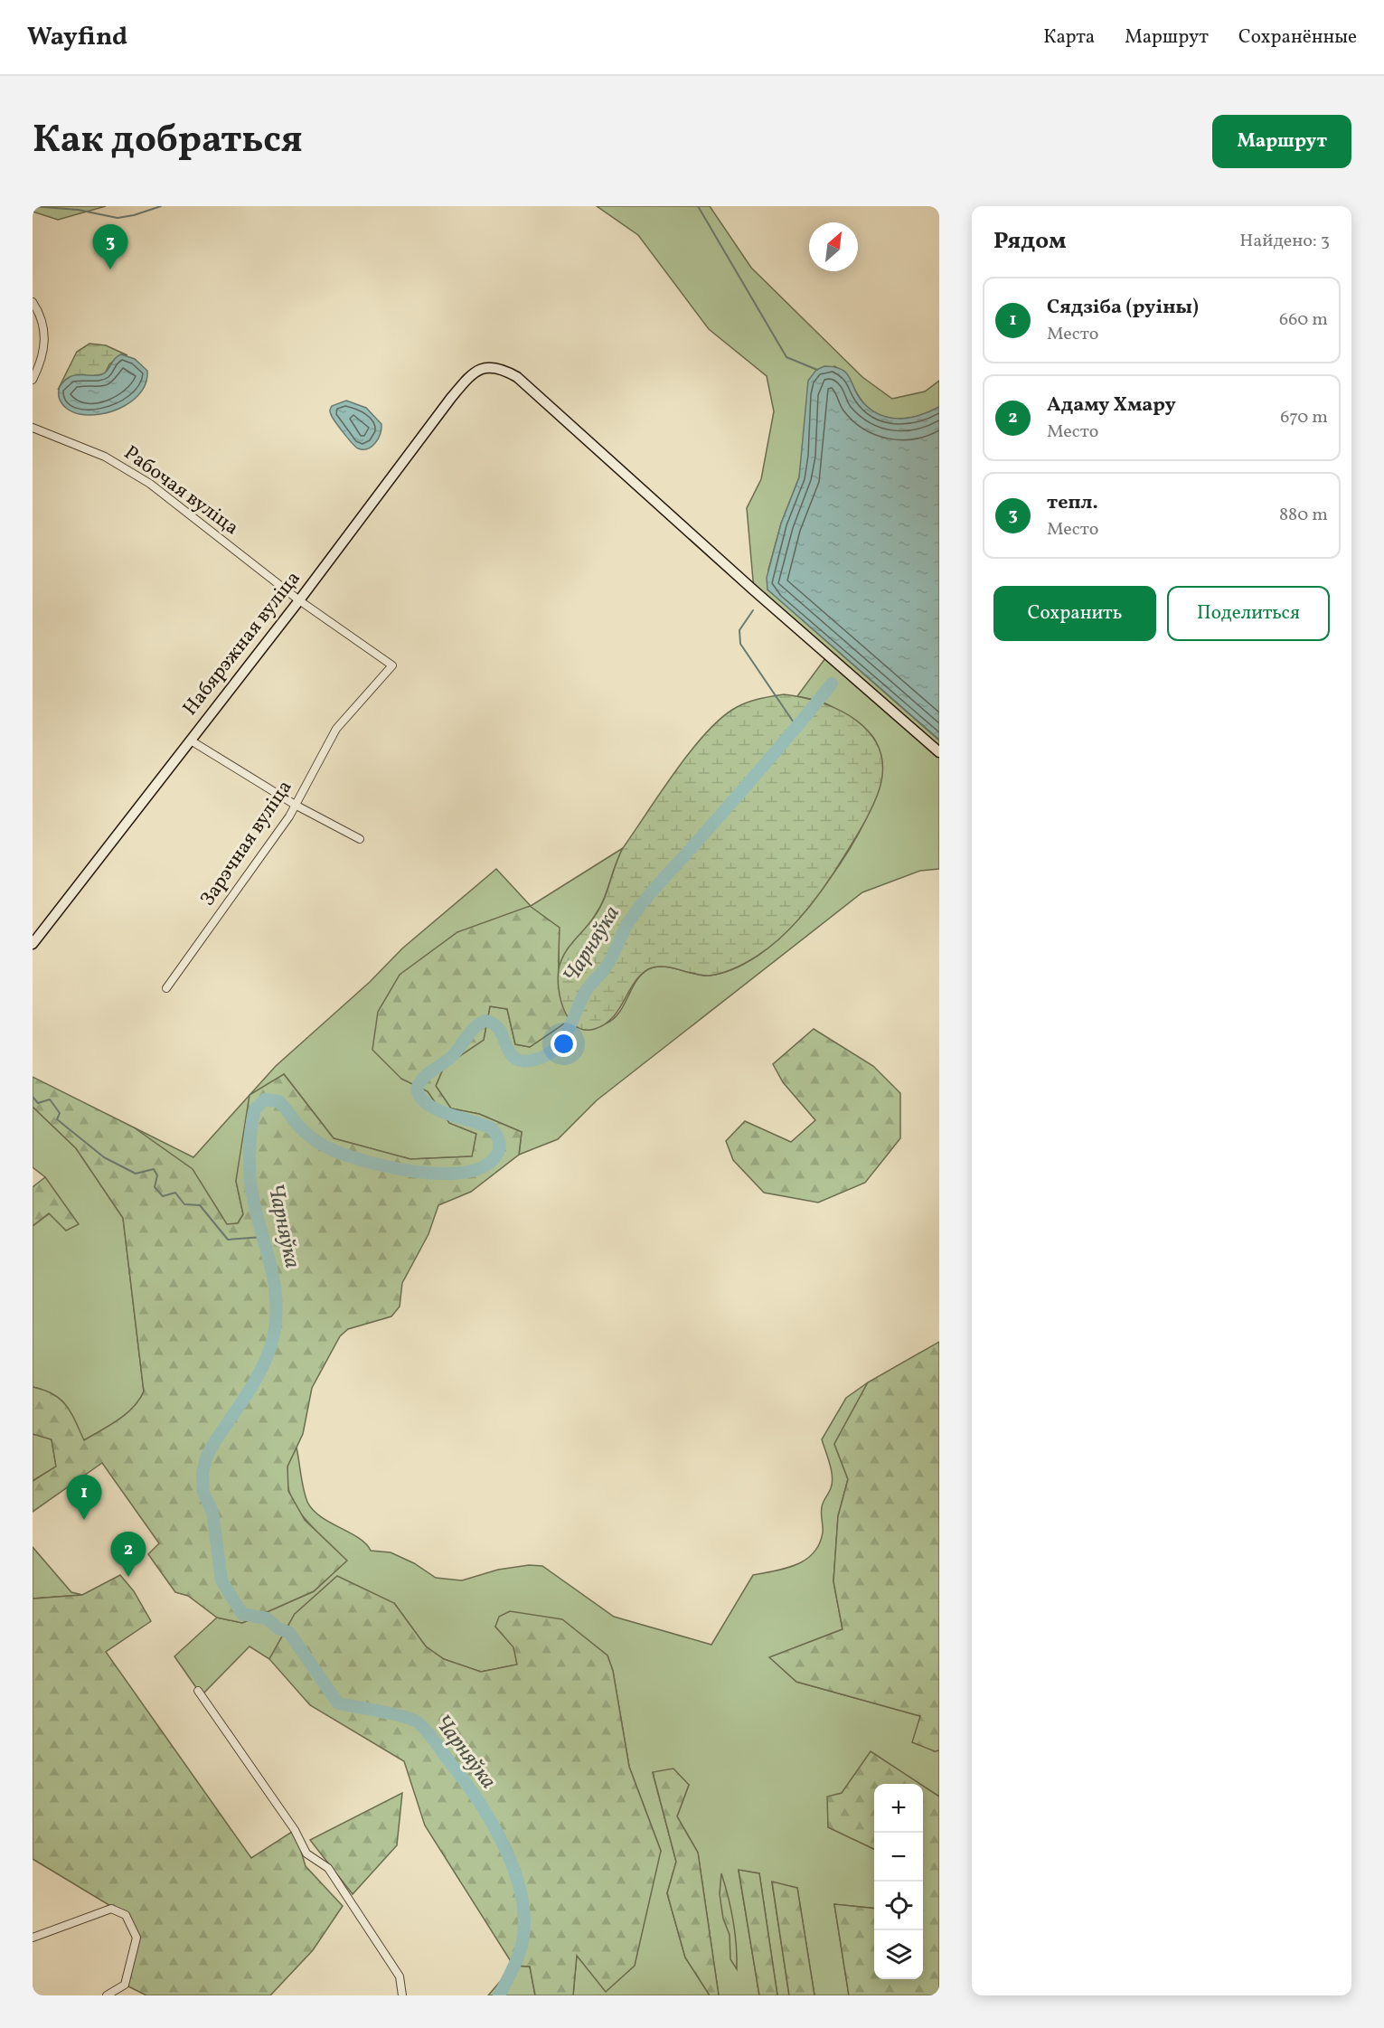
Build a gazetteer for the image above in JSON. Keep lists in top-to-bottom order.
{
  "streets": {
    "street": ["Рабочая вуліца", "Набярэжная вуліца", "Зарэчная вуліца"]
  },
  "crossings": [
    ["Рабочая вуліца", "Набярэжная вуліца"],
    ["Рабочая вуліца", "Зарэчная вуліца"]
  ],
  "water": ["Чарняўка"],
  "north": "top right",
  "page": {
    "header": "Wayfind",
    "nav": ["Карта", "Маршрут", "Сохранённые"],
    "title": "Как добраться",
    "buttons": [
      "Маршрут",
      ["Сохранить", "Поделиться"]
    ],
    "heading": ["Рядом", "Найдено: 3"],
    "pins": ["3", "1", "2"],
    "list": [
      {
        "mark": "1",
        "name": "Сядзіба (руіны)",
        "note": "Место",
        "value": "660 m"
      },
      {
        "mark": "2",
        "name": "Адаму Хмару",
        "note": "Место",
        "value": "670 m"
      },
      {
        "mark": "3",
        "name": "тепл.",
        "note": "Место",
        "value": "880 m"
      }
    ],
    "map_buttons": ["+", "−"]
  }
}
